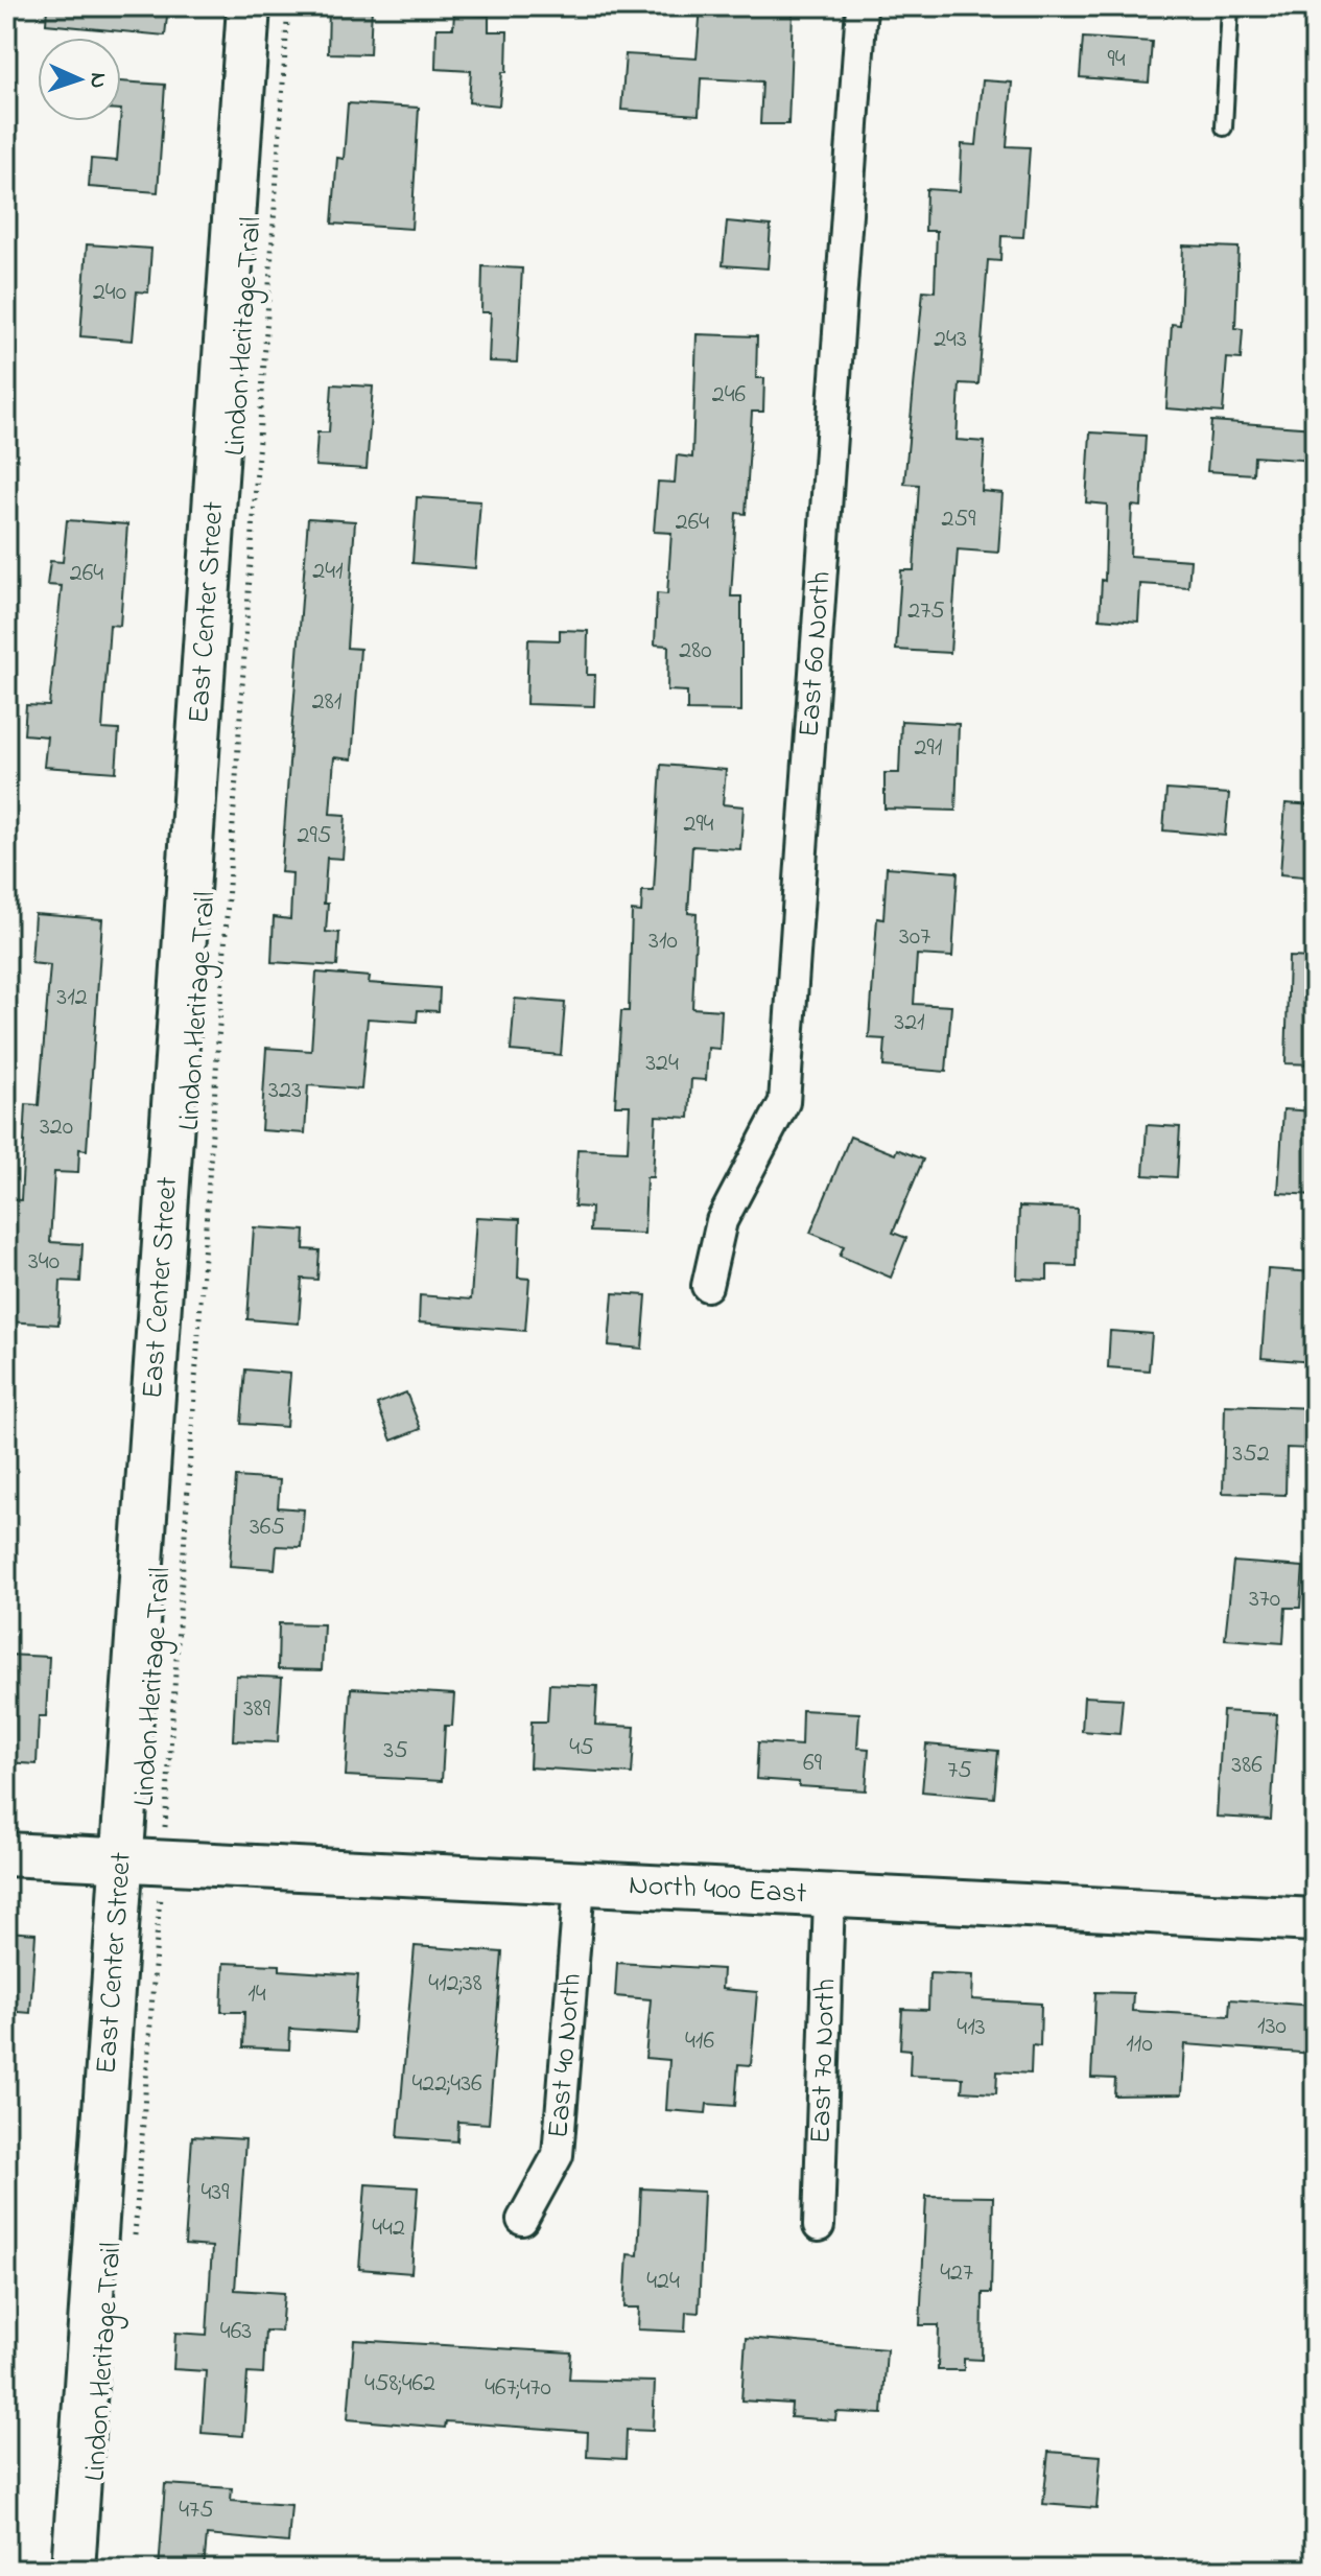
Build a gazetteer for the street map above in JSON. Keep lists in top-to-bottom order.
{
  "streets": {
    "street": [
      "East Center Street",
      "East 60 North",
      "North 400 East",
      "East 40 North",
      "East 70 North"
    ],
    "path": ["Lindon Heritage Trail"]
  },
  "crossings": [
    ["Lindon Heritage Trail", "North 400 East"],
    ["East Center Street", "North 400 East"],
    ["North 400 East", "East 40 North"],
    ["North 400 East", "East 70 North"]
  ],
  "house_numbers": [
    "94",
    "240",
    "243",
    "246",
    "259",
    "264",
    "241",
    "264",
    "275",
    "280",
    "281",
    "291",
    "294",
    "295",
    "307",
    "310",
    "312",
    "321",
    "324",
    "323",
    "320",
    "340",
    "352",
    "365",
    "370",
    "389",
    "45",
    "35",
    "69",
    "386",
    "75",
    "412;38",
    "14",
    "130",
    "413",
    "416",
    "110",
    "422;436",
    "439",
    "442",
    "427",
    "424",
    "463",
    "458;462",
    "467;470",
    "475"
  ],
  "north": "right"
}
